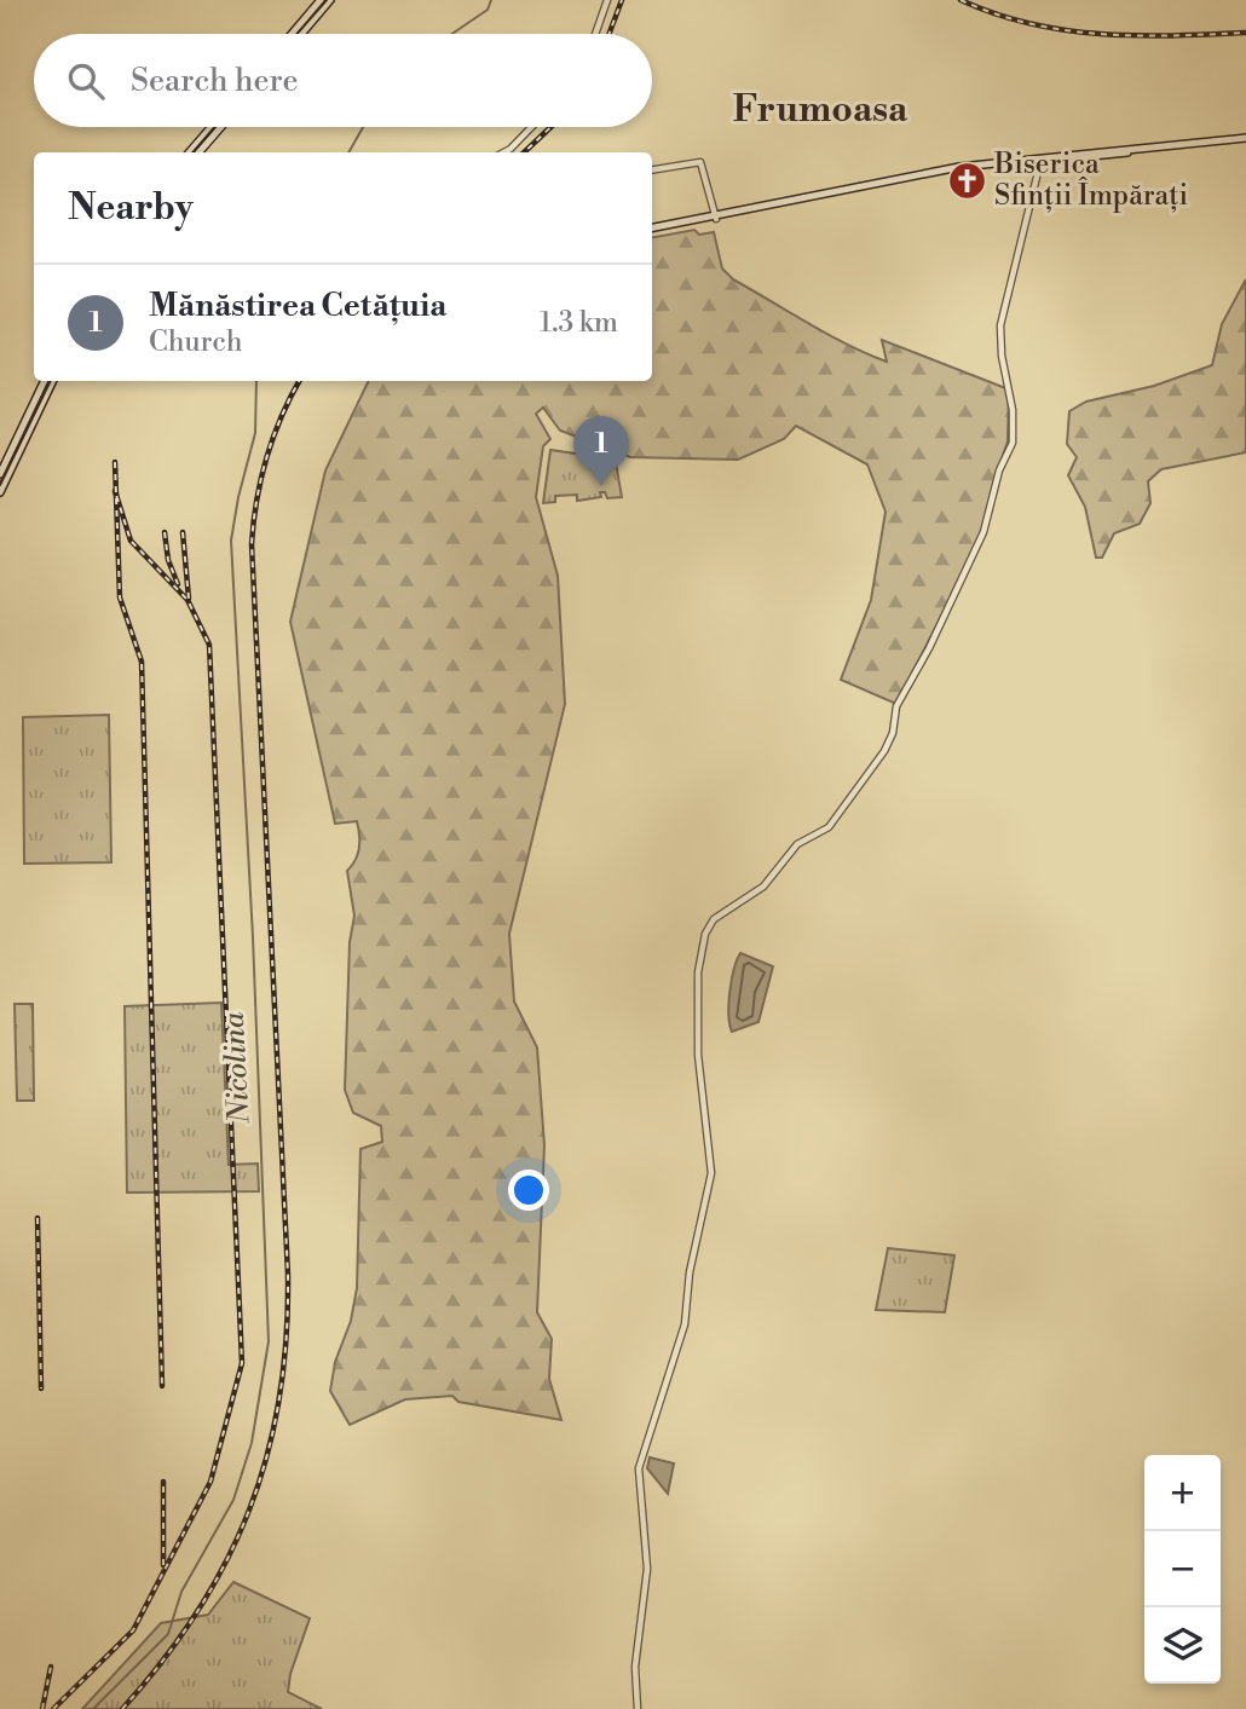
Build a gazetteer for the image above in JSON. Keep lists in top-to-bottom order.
{
  "districts": ["Frumoasa"],
  "water": ["Nicolina"],
  "places": {
    "church": ["Biserica Sfinții Împărați"]
  },
  "page": {
    "search": "Search here",
    "heading": "Nearby",
    "list": [
      {
        "mark": "1",
        "name": "Mănăstirea Cetățuia",
        "note": "Church",
        "value": "1.3 km"
      }
    ],
    "pins": "1",
    "map_buttons": ["+", "−"]
  }
}
